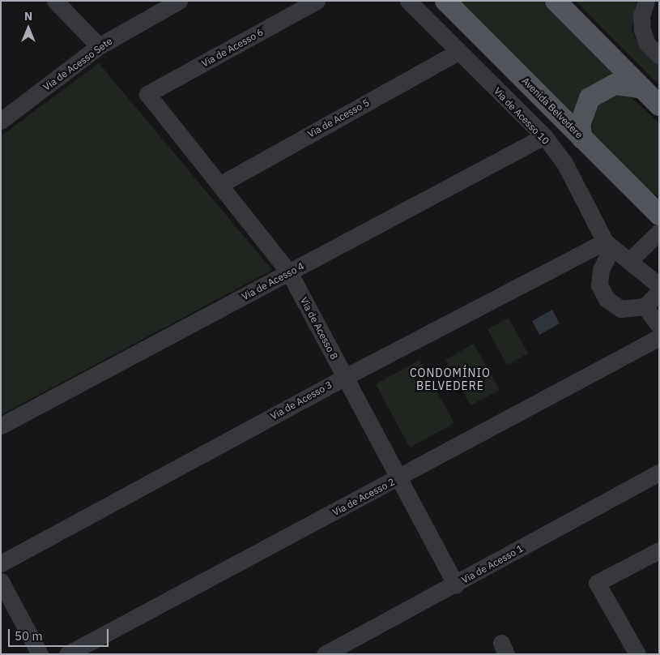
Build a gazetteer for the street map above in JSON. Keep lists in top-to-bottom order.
{
  "streets": {
    "main road": ["Avenida Belvedere"],
    "street": [
      "Via de Acesso 6",
      "Via de Acesso Sete",
      "Via de Acesso 10",
      "Via de Acesso 5",
      "Via de Acesso 4",
      "Via de Acesso 8",
      "Via de Acesso 3",
      "Via de Acesso 2",
      "Via de Acesso 1"
    ]
  },
  "crossings": [
    ["Via de Acesso 6", "Via de Acesso 8"],
    ["Via de Acesso 10", "Via de Acesso 5"],
    ["Via de Acesso 10", "Via de Acesso 4"],
    ["Via de Acesso 10", "Via de Acesso 3"],
    ["Via de Acesso 5", "Via de Acesso 8"],
    ["Via de Acesso 4", "Via de Acesso 8"],
    ["Via de Acesso 8", "Via de Acesso 3"],
    ["Via de Acesso 8", "Via de Acesso 2"],
    ["Via de Acesso 8", "Via de Acesso 1"]
  ],
  "districts": ["CONDOMÍNIO BELVEDERE"],
  "scale_bar": "50 m",
  "north": "top"
}
